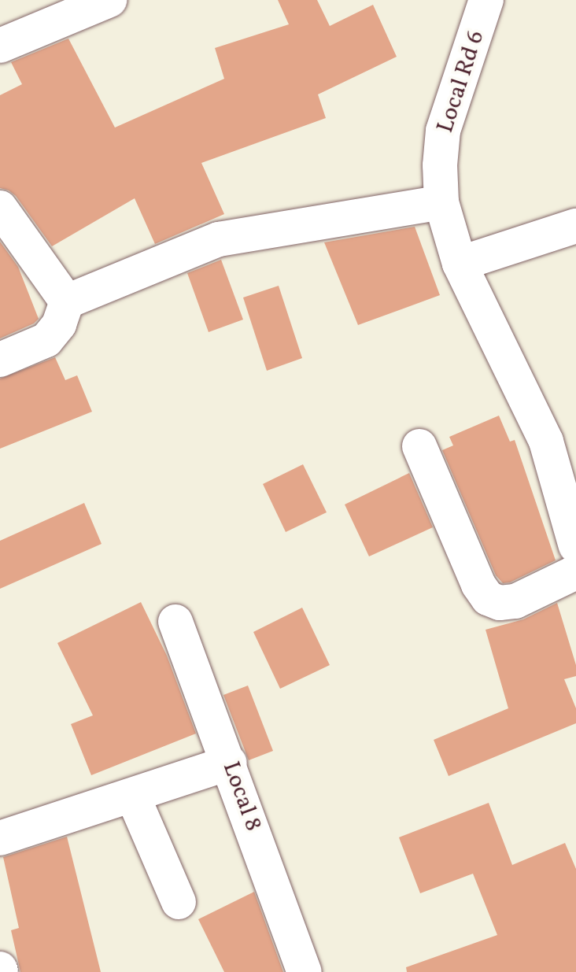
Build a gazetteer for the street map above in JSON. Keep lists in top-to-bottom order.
{
  "streets": {
    "street": ["Local Rd 6", "Local 8"]
  }
}
